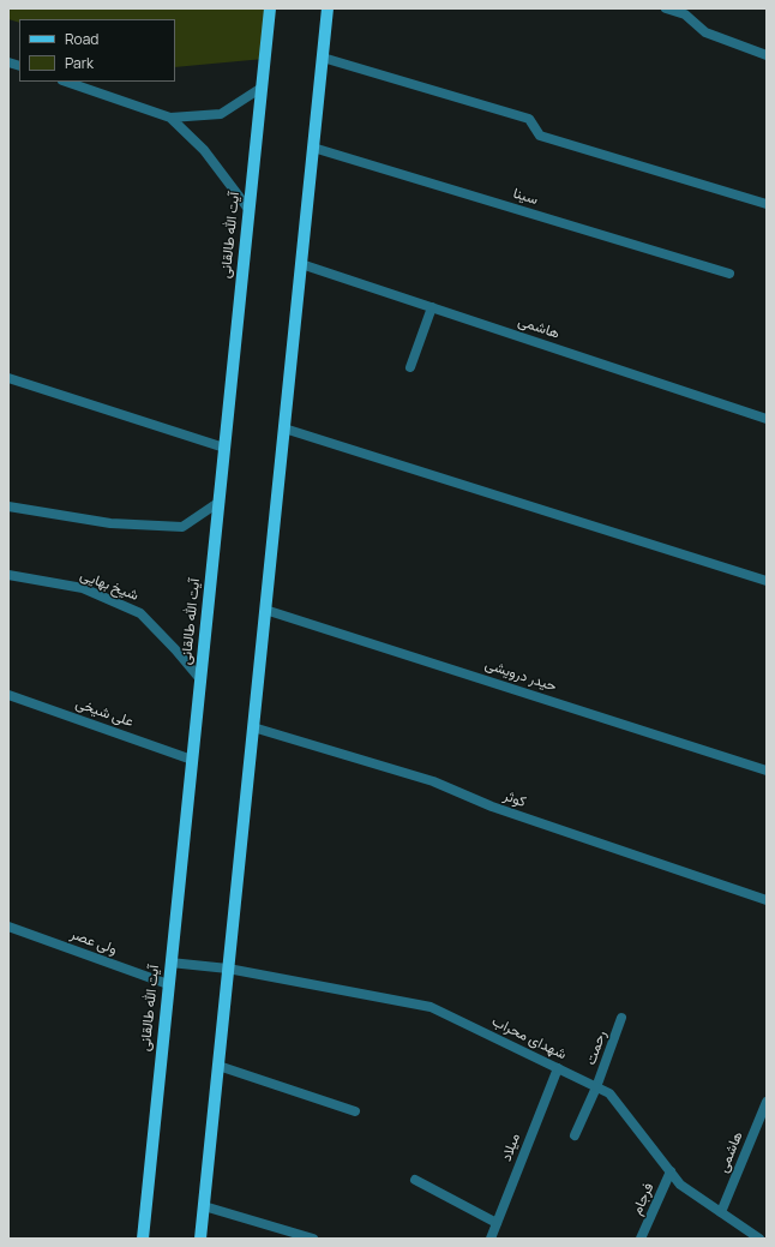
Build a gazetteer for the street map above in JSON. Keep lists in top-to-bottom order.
{
  "streets": {
    "main road": ["آیت الله طالقانی"],
    "street": [
      "سینا",
      "هاشمی",
      "شیخ بهایی",
      "حیدر درویشی",
      "علی شیخی",
      "کوثر",
      "ولی عصر",
      "شهدای محراب",
      "رحمت",
      "میلاد",
      "فرجام"
    ]
  },
  "crossings": [
    ["آیت الله طالقانی", "شیخ بهایی"],
    ["آیت الله طالقانی", "علی شیخی"],
    ["آیت الله طالقانی", "ولی عصر"],
    ["آیت الله طالقانی", "شهدای محراب"],
    ["هاشمی", "شهدای محراب"],
    ["شهدای محراب", "رحمت"],
    ["شهدای محراب", "میلاد"],
    ["شهدای محراب", "فرجام"]
  ],
  "legend": ["Road", "Park"]
}
